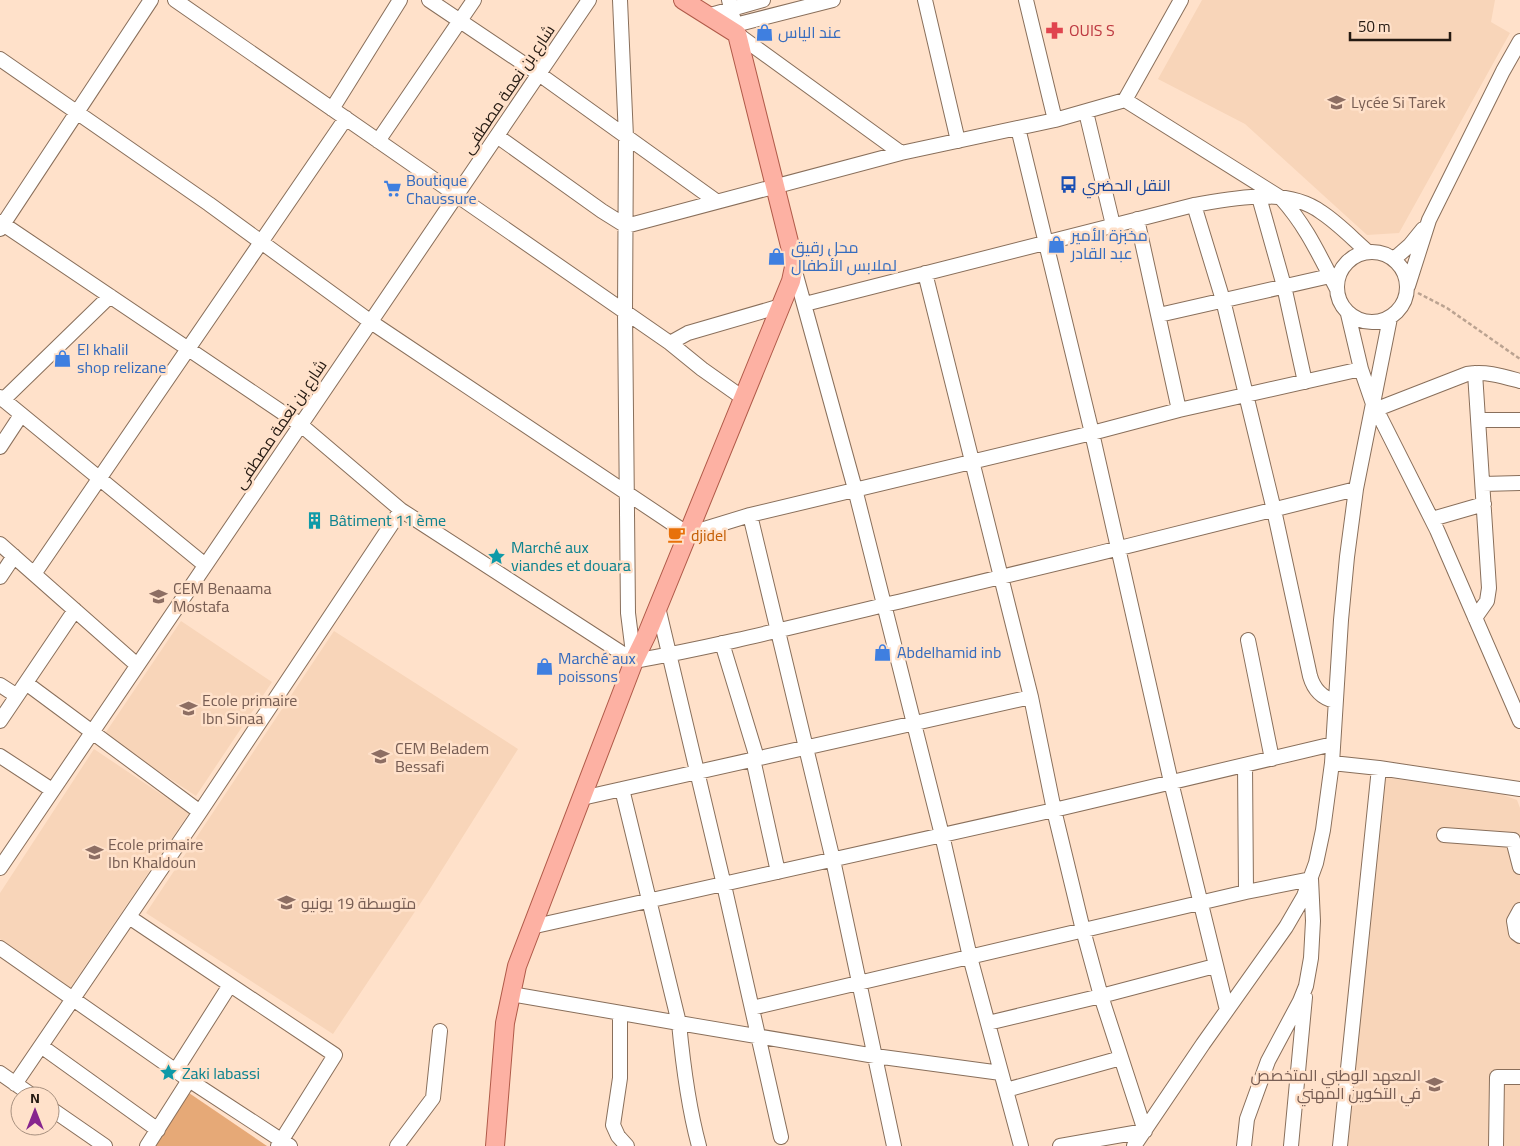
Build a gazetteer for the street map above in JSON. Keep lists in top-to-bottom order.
{
  "streets": {
    "street": ["شارع بن نعمة مصطفى"]
  },
  "places": {
    "pharmacy": ["OUIS S"],
    "shop": [
      "عند الياس",
      "مخبزة الأمير عبد القادر",
      "محل رقيق لملابس الأطفال",
      "El khalil shop relizane",
      "Abdelhamid inb",
      "Marché aux poissons"
    ],
    "school or university": [
      "Lycée Si Tarek",
      "CEM Benaama Mostafa",
      "Ecole primaire Ibn Sinaa",
      "CEM Beladem Bessafi",
      "Ecole primaire Ibn Khaldoun",
      "متوسطة 19 يونيو",
      "المعهد الوطني المتخصص في التكوين المهني"
    ],
    "bus stop": ["النقل الحضري"],
    "supermarket": ["Boutique Chaussure"],
    "building": ["Bâtiment 11 ème"],
    "cafe": ["djidel"],
    "place": ["Marché aux viandes et douara", "Zaki labassi"]
  },
  "scale_bar": "50 m",
  "north": "top"
}
